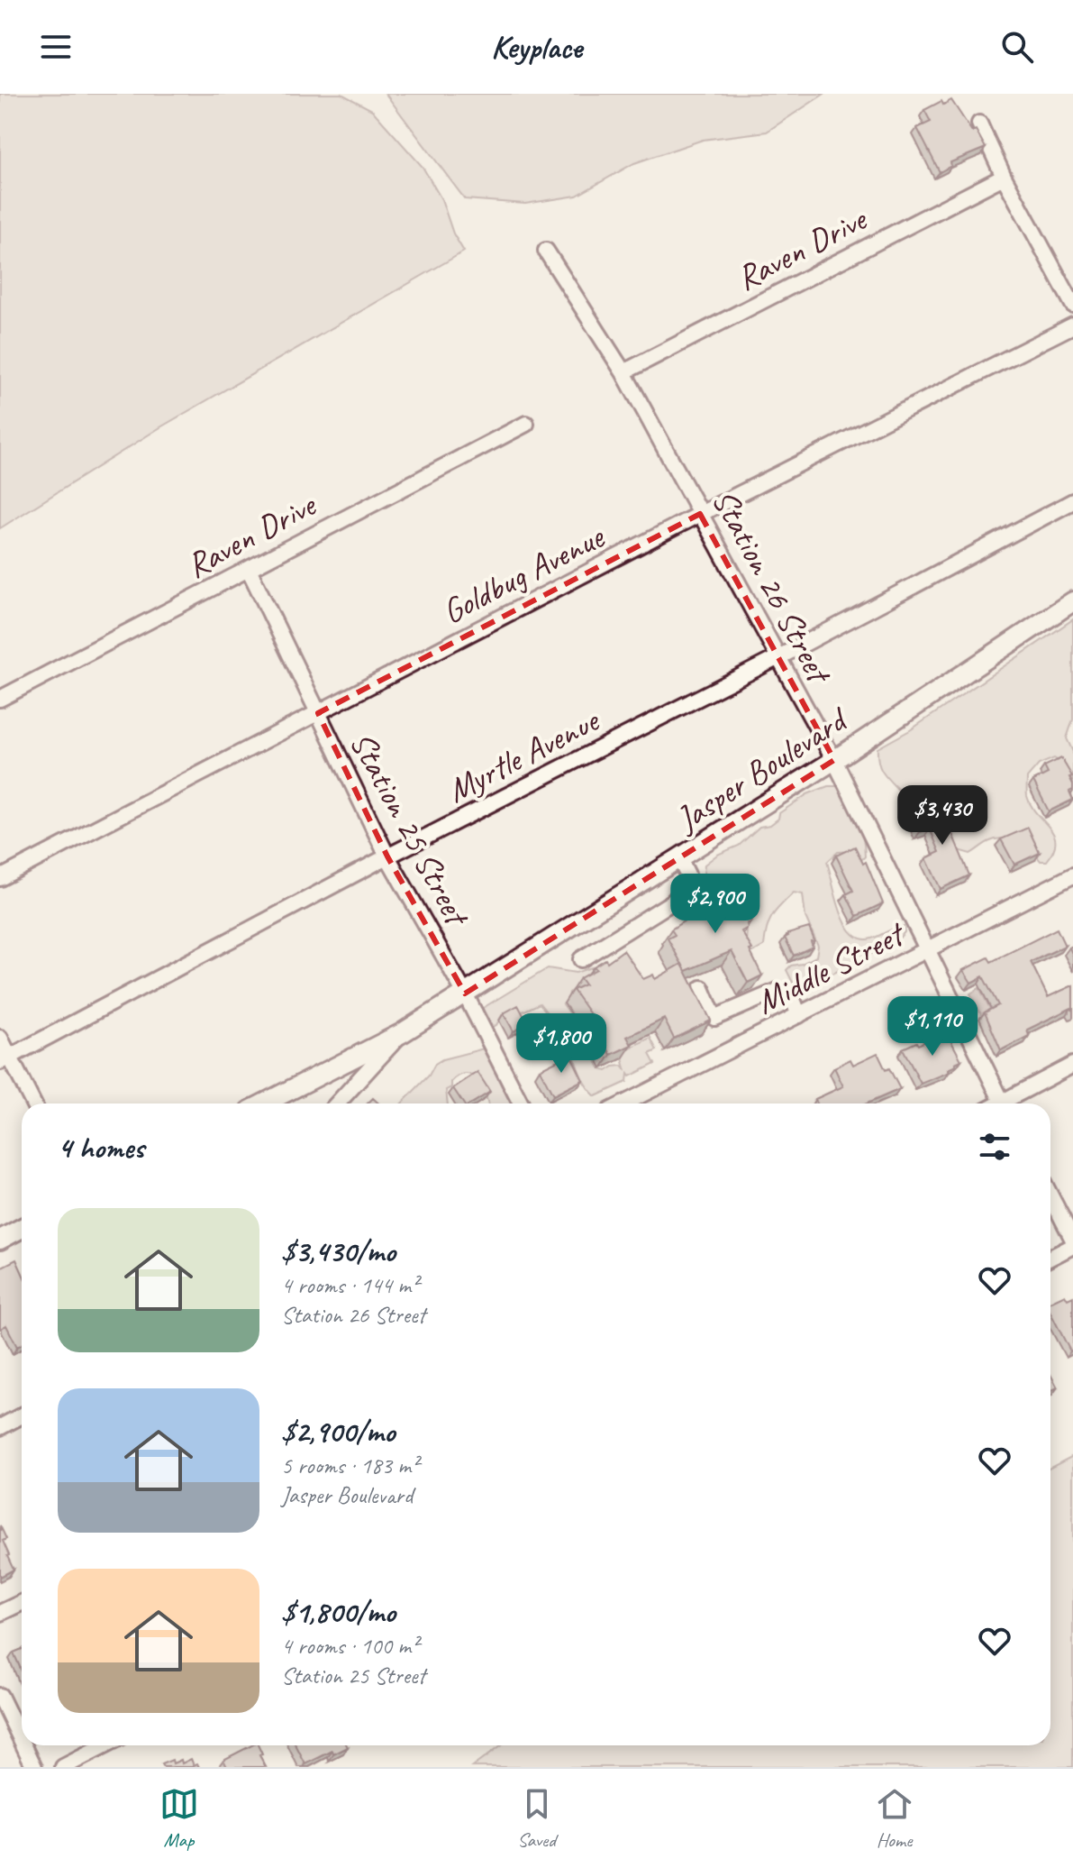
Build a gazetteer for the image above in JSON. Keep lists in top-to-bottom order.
{
  "streets": {
    "main road": ["Jasper Boulevard"],
    "street": [
      "Raven Drive",
      "Goldbug Avenue",
      "Station 26 Street",
      "Myrtle Avenue",
      "Station 25 Street",
      "Middle Street"
    ]
  },
  "crossings": [
    ["Raven Drive", "Station 26 Street"],
    ["Raven Drive", "Station 25 Street"],
    ["Goldbug Avenue", "Station 26 Street"],
    ["Goldbug Avenue", "Station 25 Street"],
    ["Station 26 Street", "Myrtle Avenue"],
    ["Station 26 Street", "Jasper Boulevard"],
    ["Station 26 Street", "Middle Street"],
    ["Myrtle Avenue", "Station 25 Street"],
    ["Jasper Boulevard", "Station 25 Street"]
  ],
  "page": {
    "header": "Keyplace",
    "price": [
      "$3,430",
      "$2,900",
      "$1,110",
      "$1,800"
    ],
    "heading": "4 homes",
    "list": [
      {
        "name": "$3,430/mo",
        "note": "4 rooms · 144 m² · Station 26 Street"
      },
      {
        "name": "$2,900/mo",
        "note": "5 rooms · 183 m² · Jasper Boulevard"
      },
      {
        "name": "$1,800/mo",
        "note": "4 rooms · 100 m² · Station 25 Street"
      }
    ],
    "tabs": ["Map", "Saved", "Home"]
  }
}
